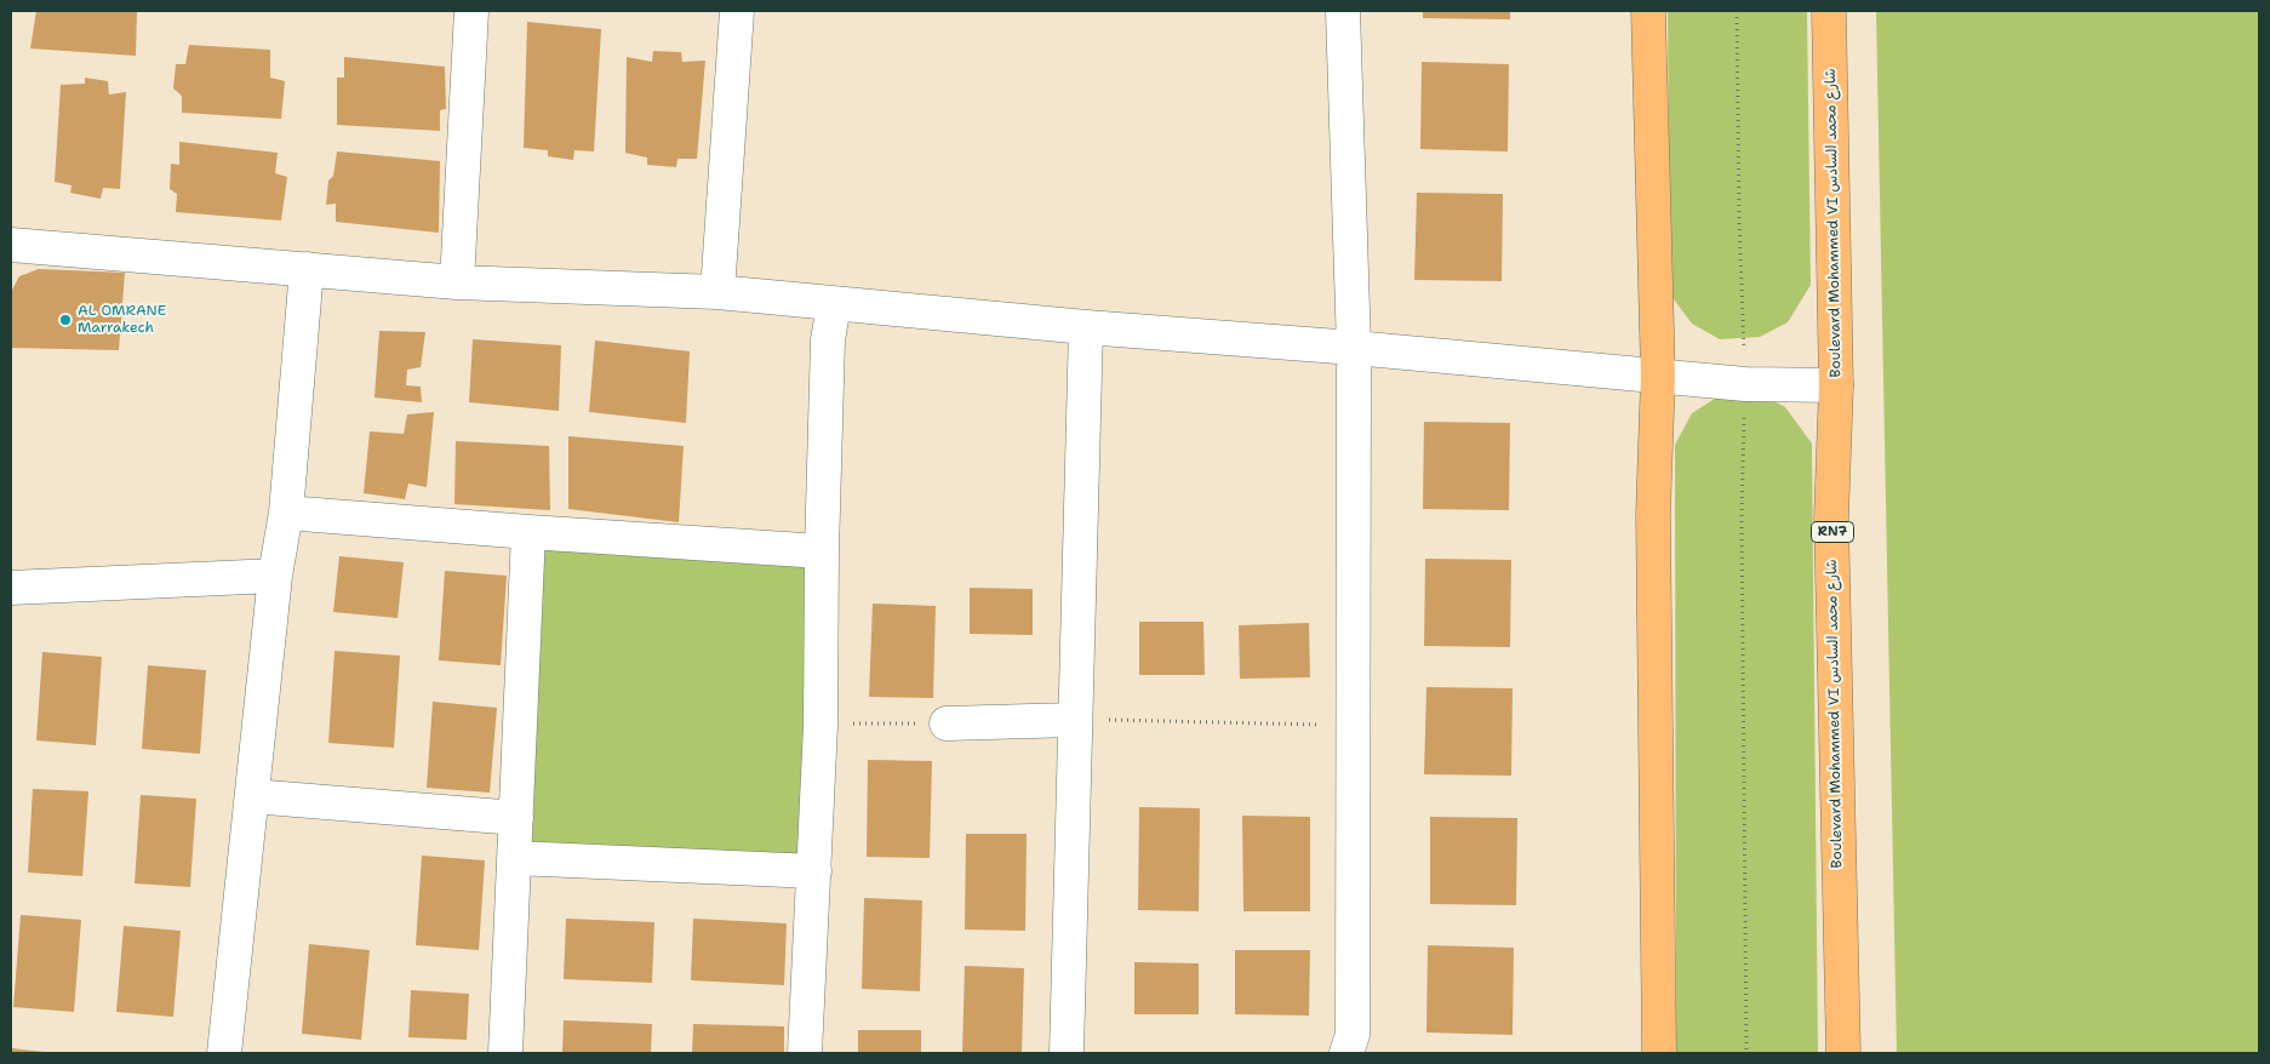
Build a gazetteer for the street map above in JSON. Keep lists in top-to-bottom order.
{
  "streets": {
    "main road": ["Boulevard Mohammed VI شارع محمد السادس", "RN7"]
  },
  "places": ["AL OMRANE Marrakech"]
}
